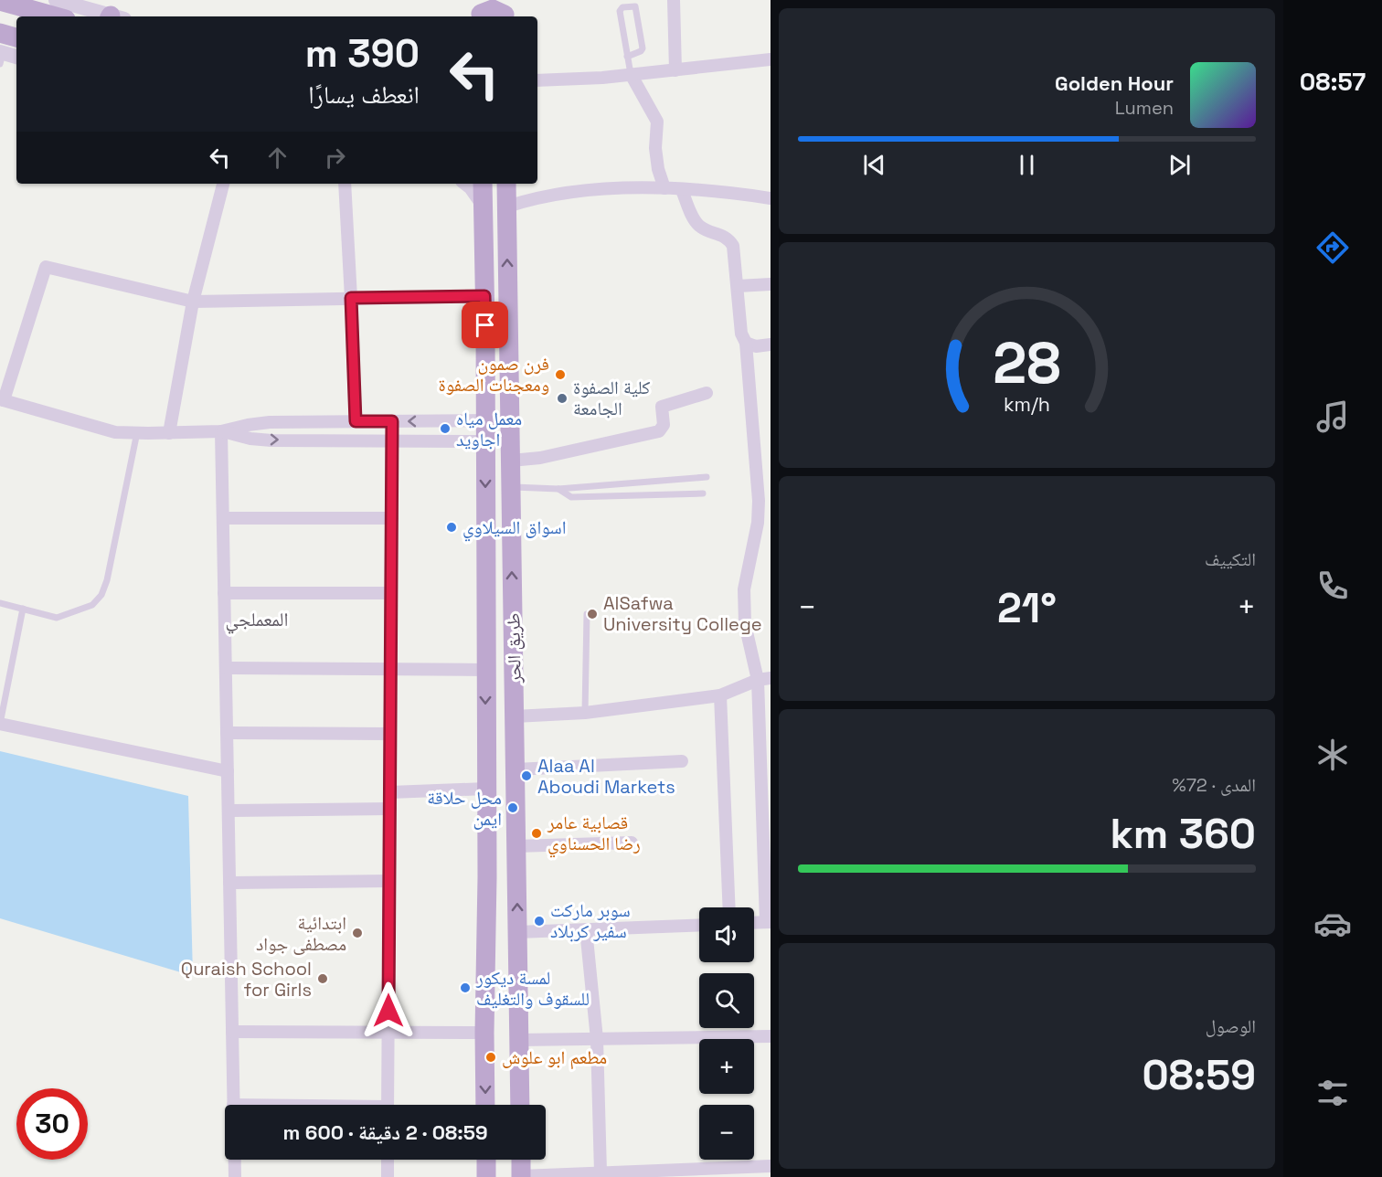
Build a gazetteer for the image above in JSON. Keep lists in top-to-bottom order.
{
  "streets": {
    "main road": ["طريق الحر"]
  },
  "districts": ["المعملجي"],
  "places": [
    "فرن صمون ومعجنات الصفوة",
    "كلية الصفوة الجامعة",
    "معمل مياه اجاويد",
    "اسواق السيلاوي",
    "AlSafwa University College",
    "Alaa Al Aboudi Markets",
    "محل حلاقة ايمن",
    "قصابية عامر رضا الحسناوي",
    "سوبر ماركت سفير كربلاد",
    "ابتدائية مصطفى جواد",
    "Quraish School for Girls",
    "لمسة ديكور للسقوف والتغليف",
    "مطعم ابو علوش"
  ],
  "page": {
    "tabs": "08:57",
    "turn": ["390 m", "انعطف يسارًا"],
    "song": ["Golden Hour", "Lumen"],
    "tile": [
      "التكييف",
      ["المدى · 72%", "360 km"],
      ["الوصول", "08:59"]
    ],
    "heat": ["−", "21°", "+"],
    "map_buttons": ["+", "−"],
    "limit": "30",
    "trip": "08:59 · 2 دقيقة · 600 m",
    "gauge": ["28", "km/h"]
  }
}
